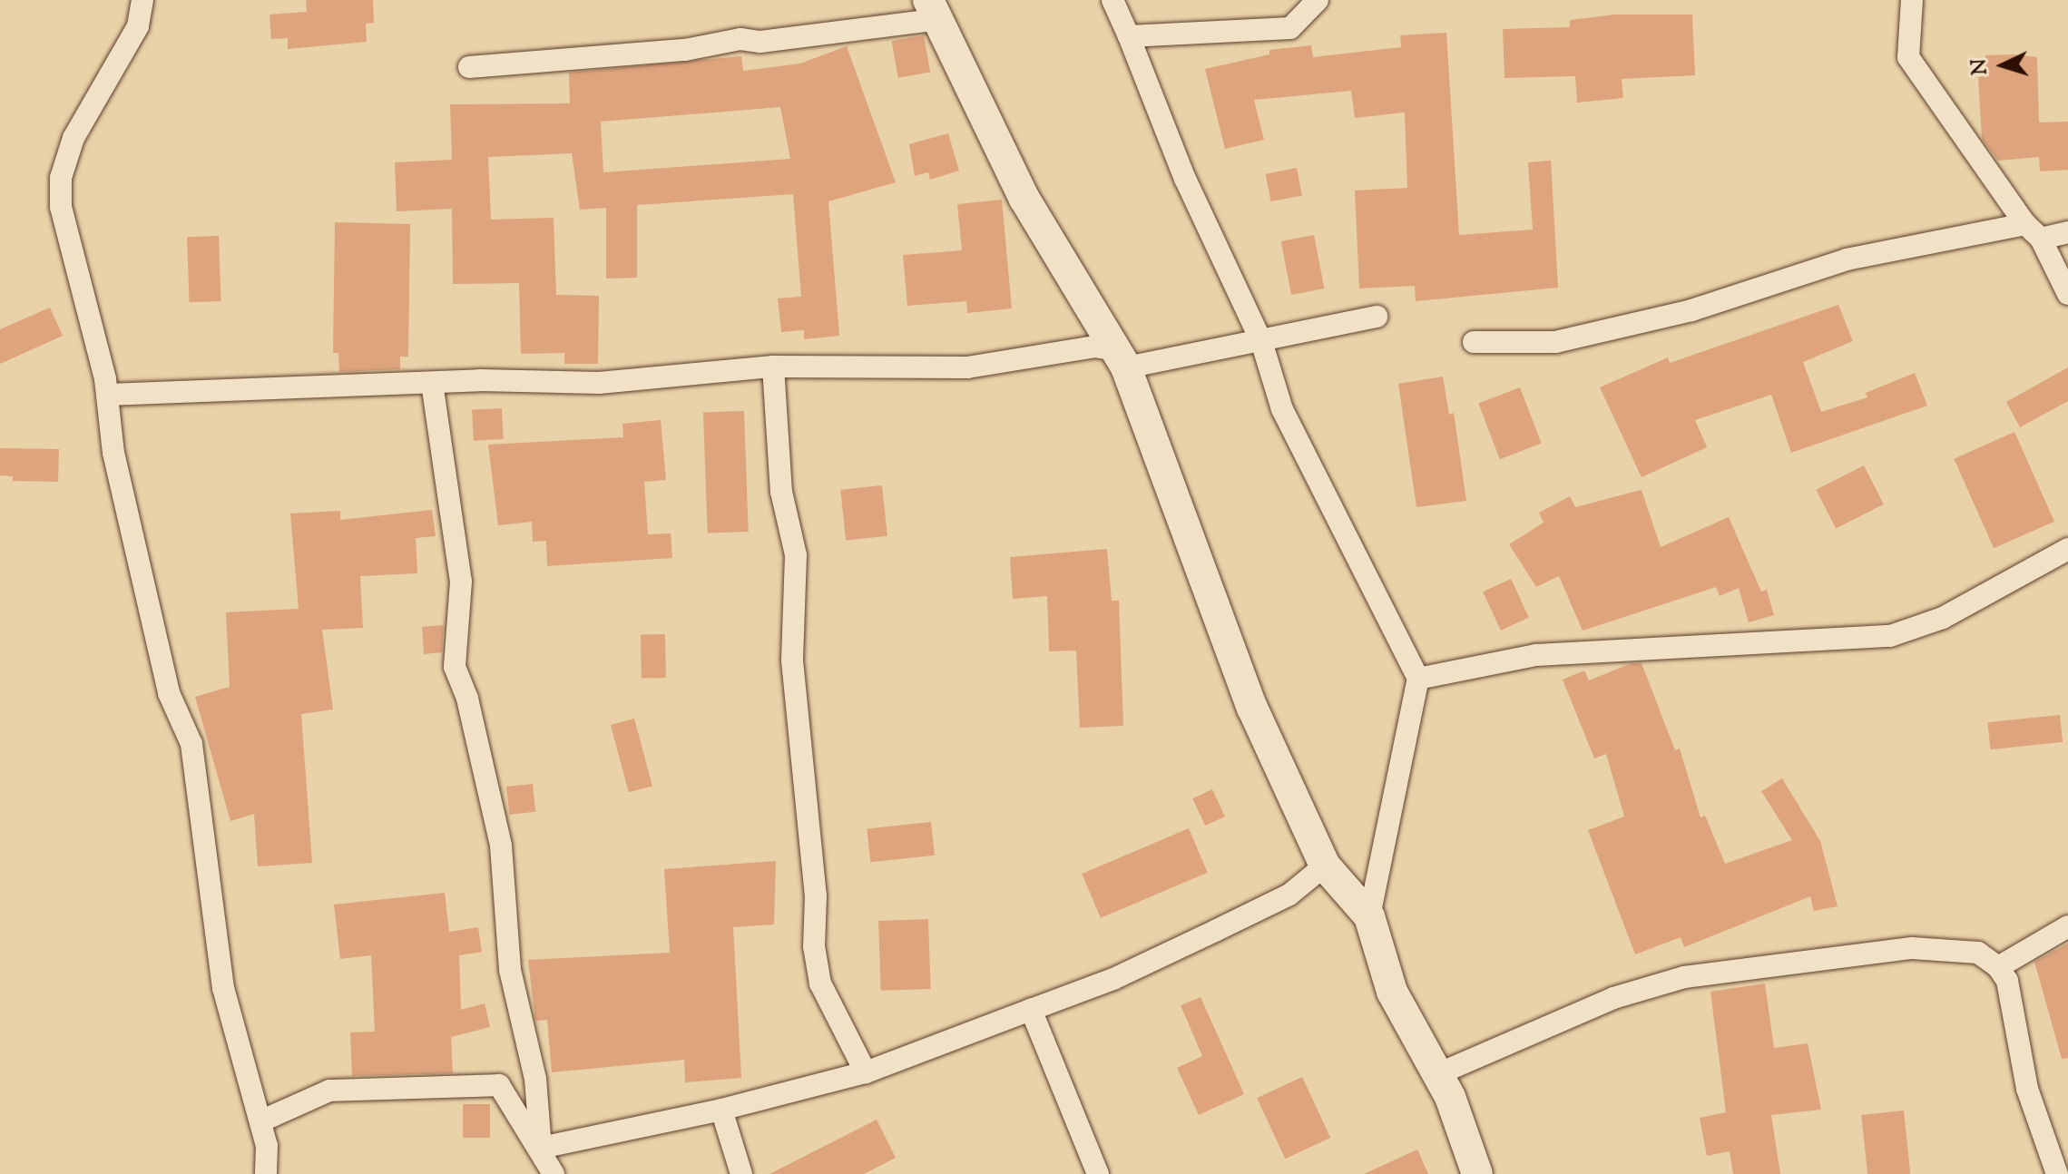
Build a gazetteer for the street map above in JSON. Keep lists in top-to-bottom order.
{
  "north": "left"
}
